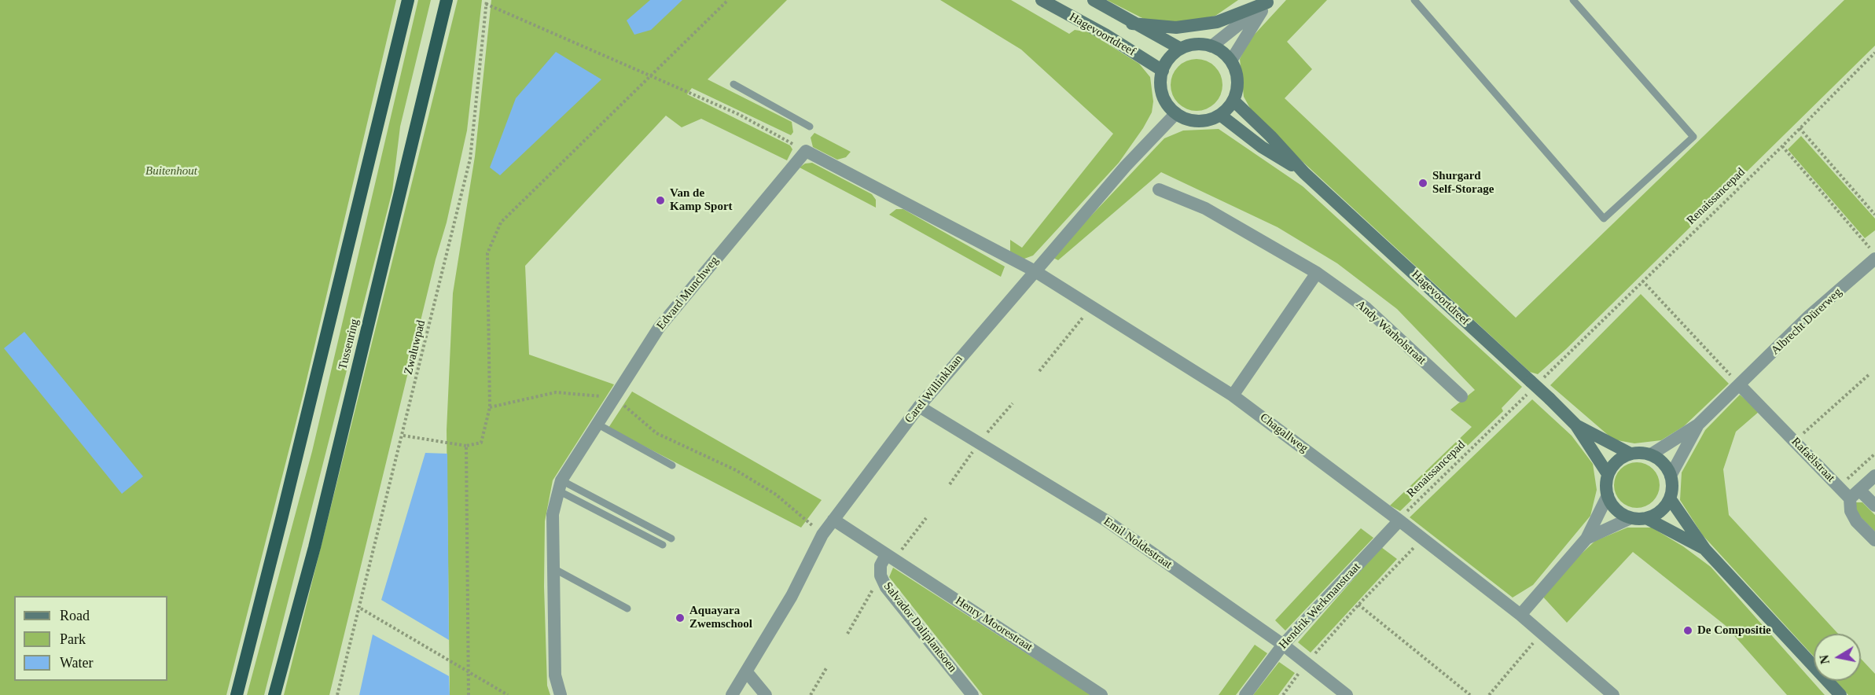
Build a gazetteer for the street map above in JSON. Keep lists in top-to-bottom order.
{
  "streets": {
    "highway": ["Tussenring"],
    "main road": ["Hagevoortdreef"],
    "street": [
      "Edvard Munchweg",
      "Albrecht Dürerweg",
      "Andy Warholstraat",
      "Carel Willinklaan",
      "Chagallweg",
      "Rafaëlstraat",
      "Emil Noldestraat",
      "Hendrik Werkmanstraat",
      "Henry Moorestraat",
      "Salvador Daliplantsoen"
    ],
    "path": ["Renaissancepad", "Zwaluwpad"]
  },
  "crossings": [
    ["Hagevoortdreef", "Albrecht Dürerweg"],
    ["Hagevoortdreef", "Carel Willinklaan"],
    ["Renaissancepad", "Chagallweg"],
    ["Renaissancepad", "Hendrik Werkmanstraat"],
    ["Edvard Munchweg", "Carel Willinklaan"],
    ["Edvard Munchweg", "Chagallweg"],
    ["Albrecht Dürerweg", "Rafaëlstraat"],
    ["Carel Willinklaan", "Chagallweg"],
    ["Carel Willinklaan", "Emil Noldestraat"],
    ["Carel Willinklaan", "Henry Moorestraat"],
    ["Chagallweg", "Hendrik Werkmanstraat"],
    ["Emil Noldestraat", "Hendrik Werkmanstraat"],
    ["Henry Moorestraat", "Salvador Daliplantsoen"]
  ],
  "parks": ["Buitenhout"],
  "places": [
    "Shurgard Self-Storage",
    "Van de Kamp Sport",
    "Aquayara Zwemschool",
    "De Compositie"
  ],
  "legend": ["Road", "Park", "Water"],
  "north": "left"
}
